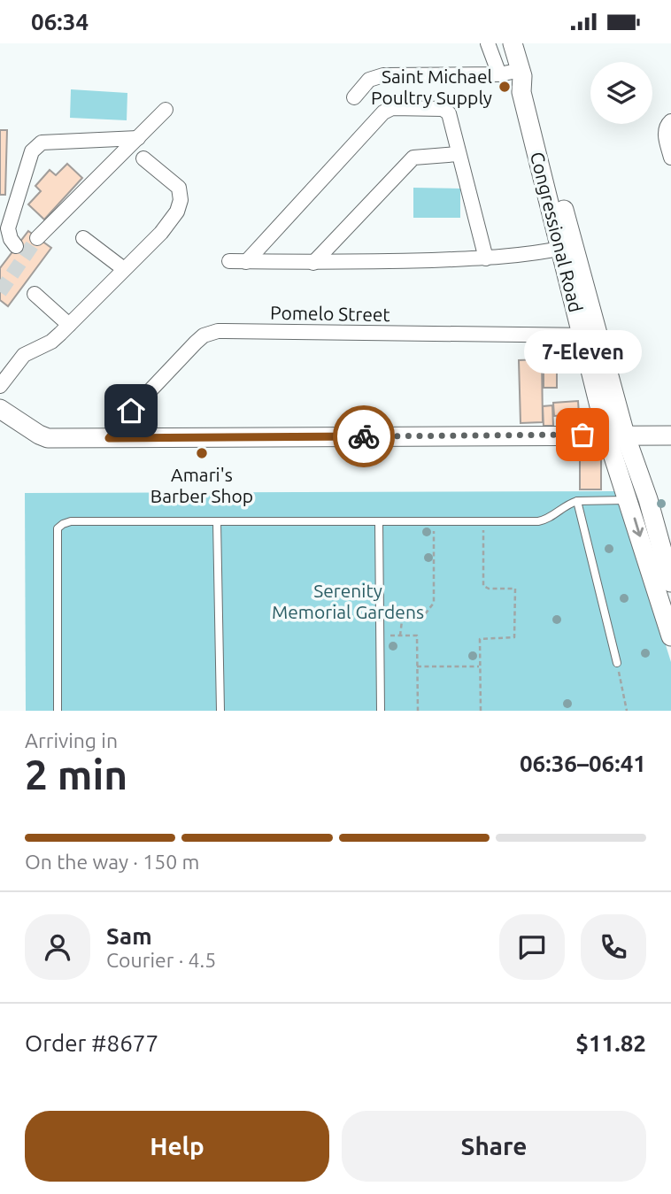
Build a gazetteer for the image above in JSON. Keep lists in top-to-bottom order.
{
  "streets": {
    "main road": ["Congressional Road"],
    "street": ["Pomelo Street"]
  },
  "crossings": [
    ["Congressional Road", "Pomelo Street"]
  ],
  "parks": ["Serenity Memorial Gardens"],
  "places": ["Saint Michael Poultry Supply", "7-Eleven", "Amari's Barber Shop"],
  "page": {
    "status": "06:34",
    "bubble": "7-Eleven",
    "heading": ["2 min", "Arriving in", "06:36–06:41"],
    "panel": [
      "Sam",
      "Courier · 4.5",
      "Order #8677",
      "$11.82"
    ],
    "bar": "On the way · 150 m",
    "buttons": ["Help", "Share"]
  }
}
